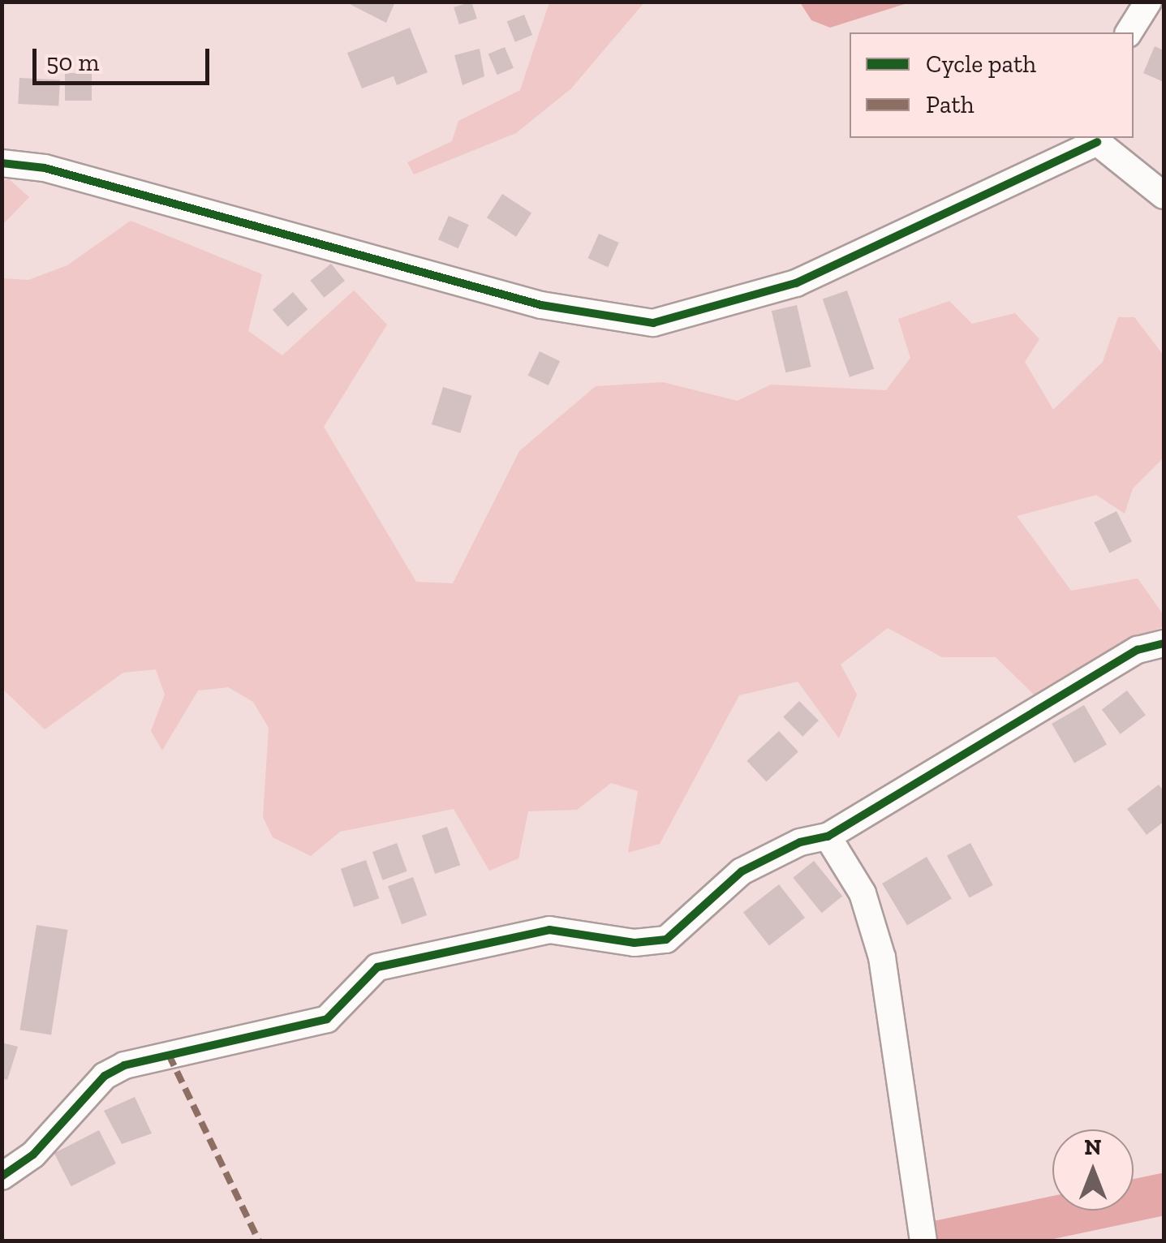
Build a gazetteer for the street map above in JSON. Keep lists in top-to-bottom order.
{
  "legend": ["Cycle path", "Path"],
  "scale_bar": "50 m",
  "north": "top"
}
